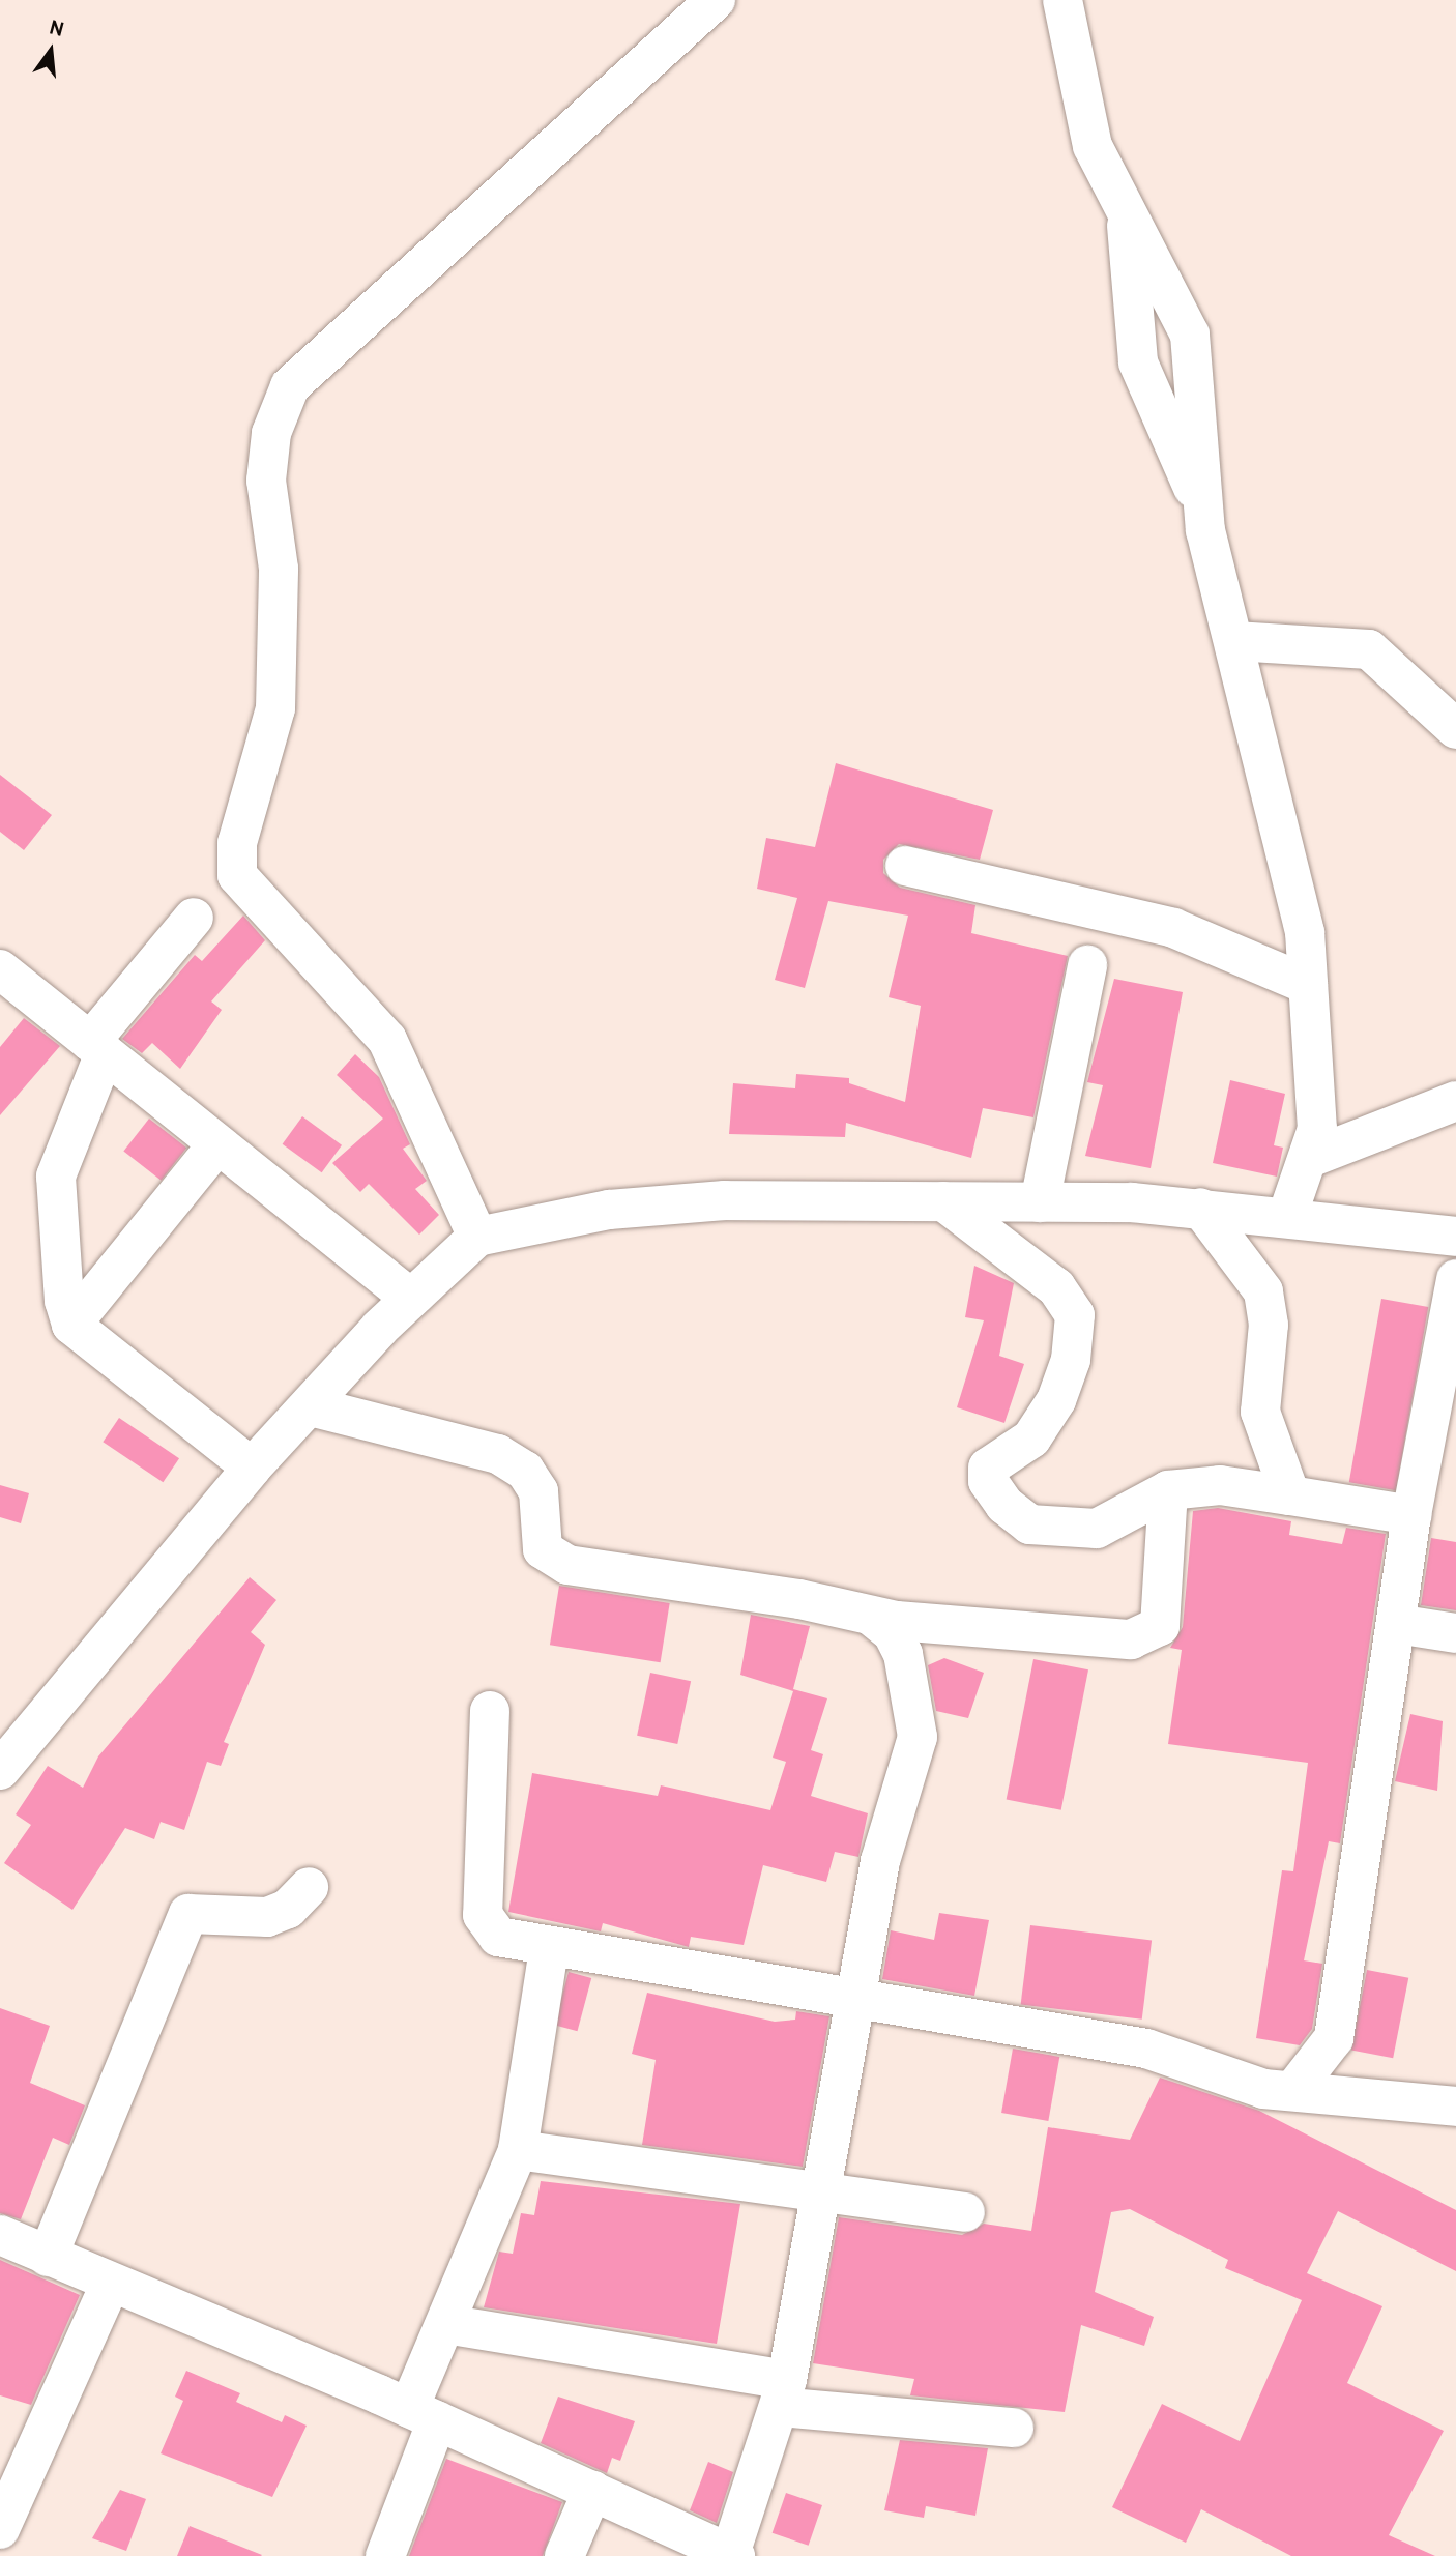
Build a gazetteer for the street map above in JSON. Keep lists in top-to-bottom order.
{
  "north": "top"
}
